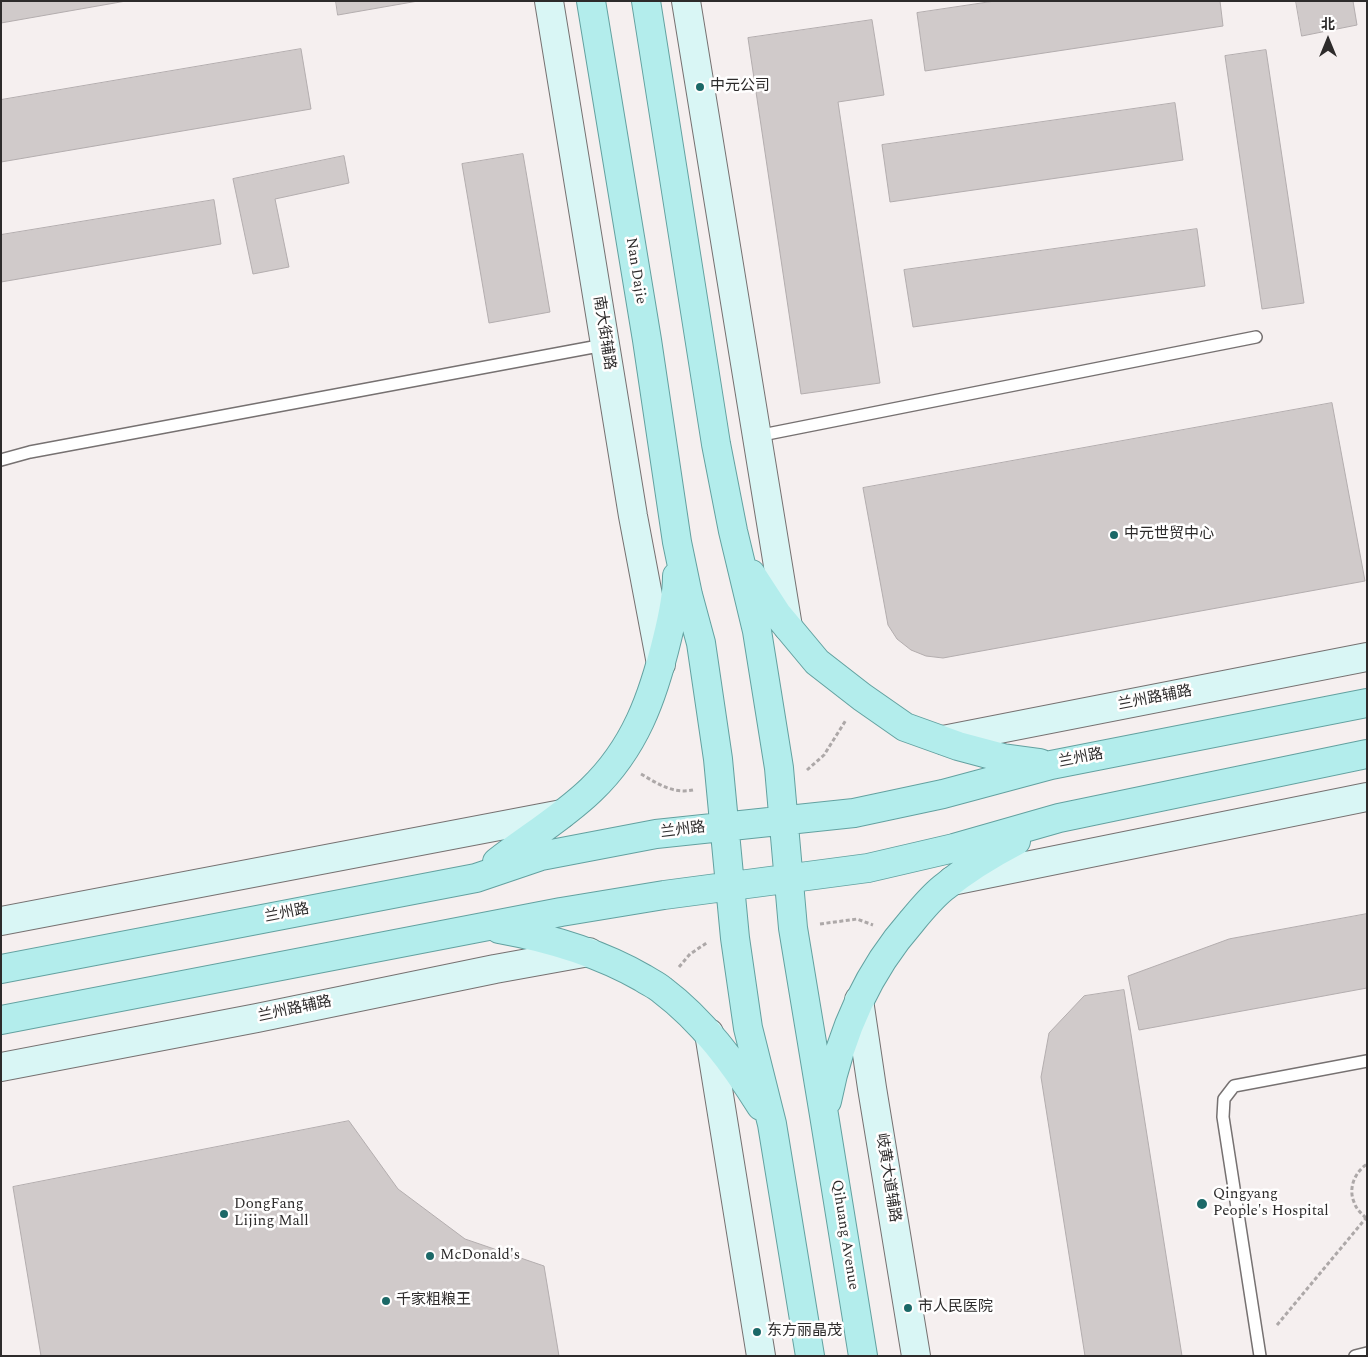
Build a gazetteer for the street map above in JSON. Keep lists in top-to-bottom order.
{
  "streets": {
    "main road": ["Nan Dajie", "兰州路", "Qihuang Avenue"],
    "street": ["南大街辅路", "兰州路辅路", "岐黄大道辅路"]
  },
  "crossings": [
    ["兰州路", "Qihuang Avenue"]
  ],
  "places": [
    "中元公司",
    "中元世贸中心",
    "Qingyang People's Hospital",
    "DongFang Lijing Mall",
    "McDonald's",
    "千家粗粮王",
    "市人民医院",
    "东方丽晶茂"
  ],
  "north": "top"
}
